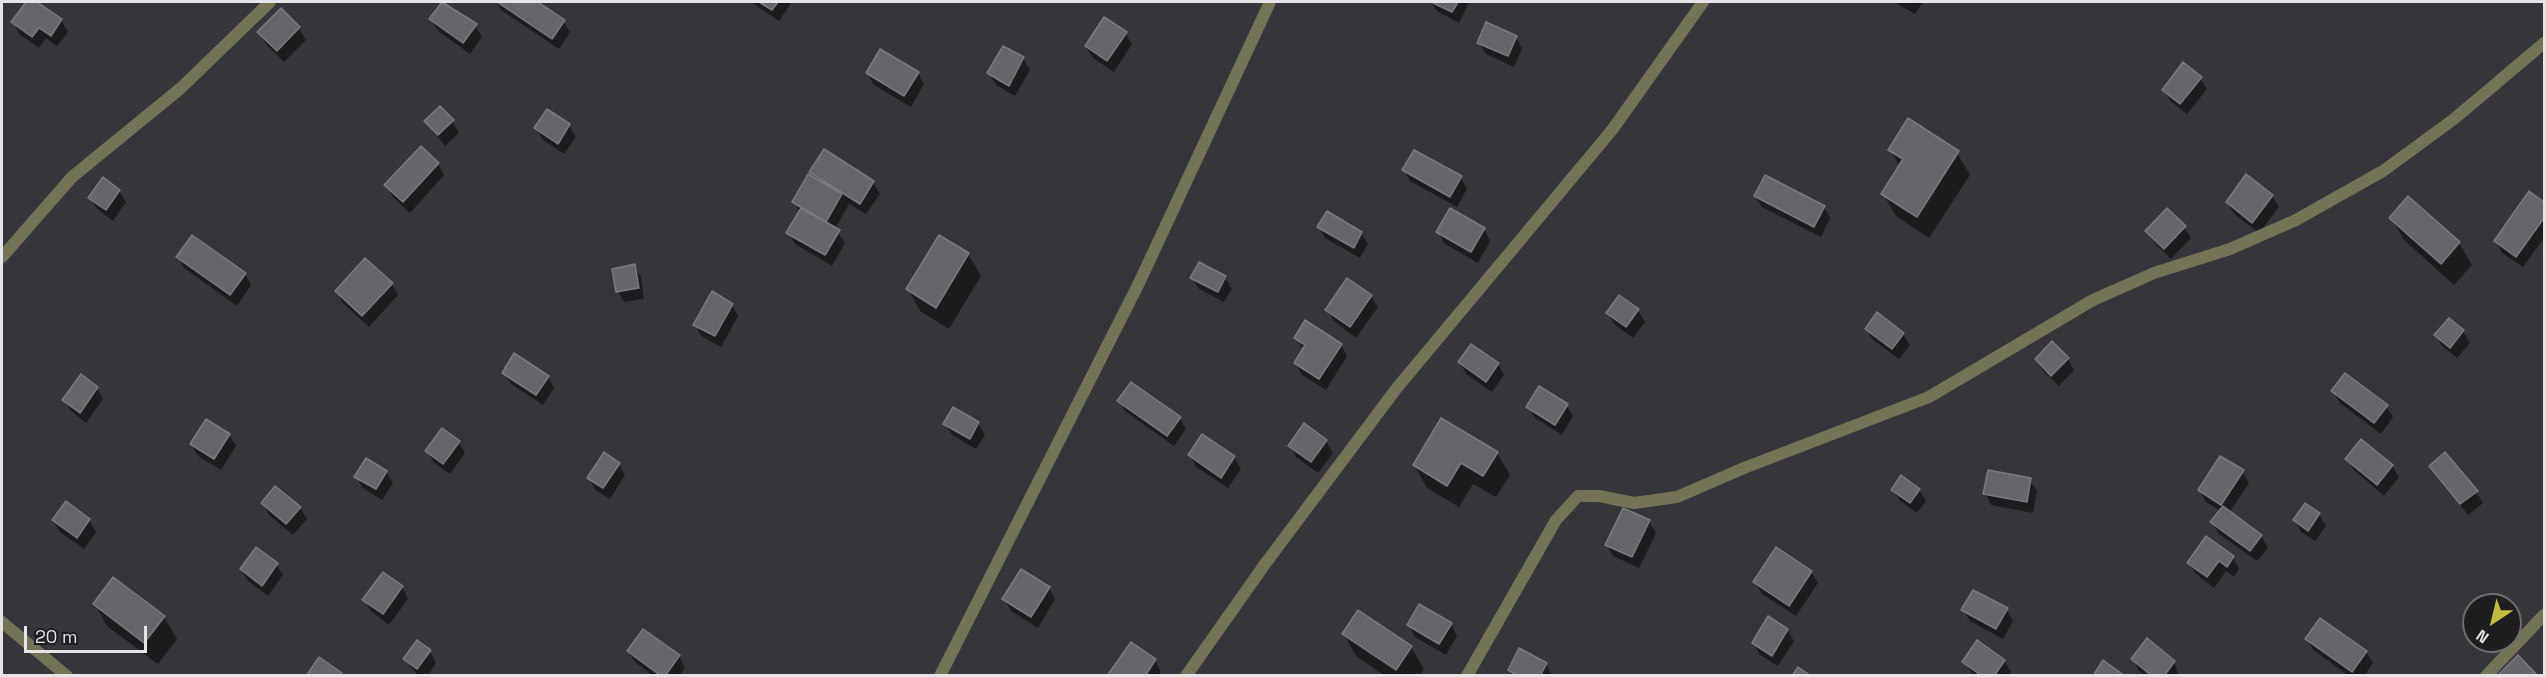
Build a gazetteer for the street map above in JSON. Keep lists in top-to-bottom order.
{
  "scale_bar": "20 m",
  "north": "bottom left"
}
